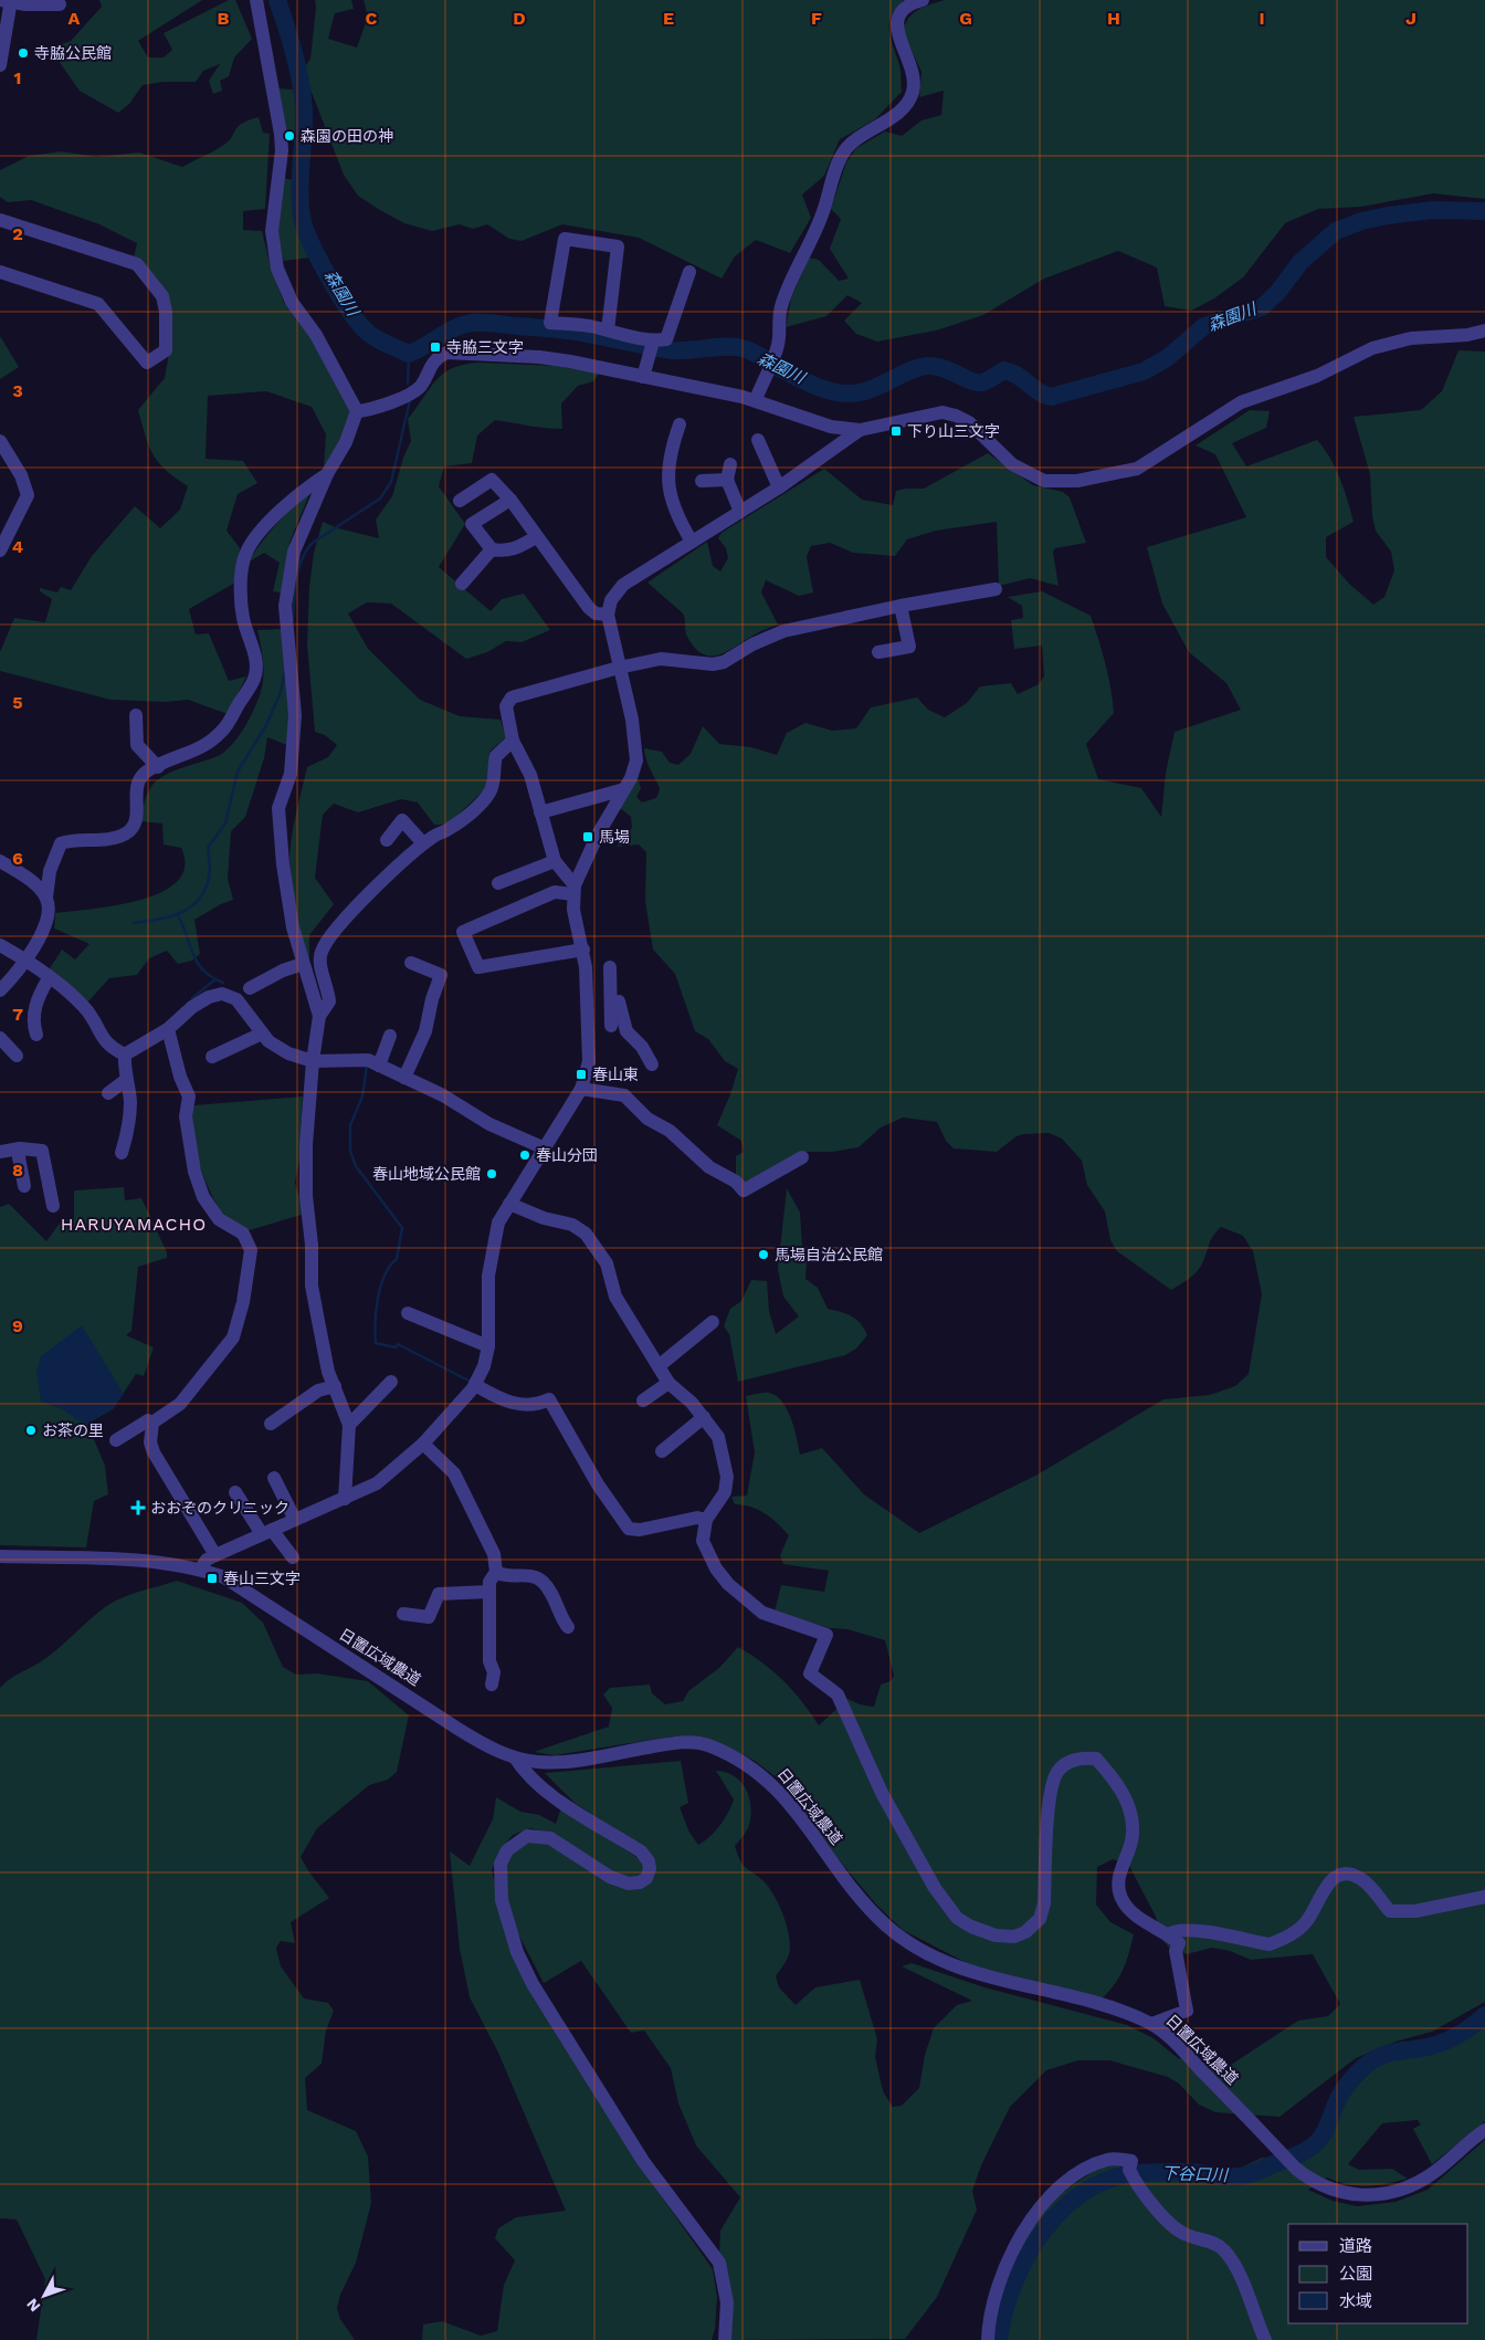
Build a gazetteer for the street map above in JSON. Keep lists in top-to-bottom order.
{
  "streets": {
    "street": ["日置広域農道"]
  },
  "districts": ["HARUYAMACHO"],
  "water": ["森園川", "下谷口川"],
  "places": {
    "other": [
      "寺脇公民館",
      "森園の田の神",
      "春山分団",
      "春山地域公民館",
      "馬場自治公民館",
      "お茶の里"
    ],
    "transit": [
      "寺脇三文字",
      "下り山三文字",
      "馬場",
      "春山東",
      "春山三文字"
    ],
    "health": ["おおぞのクリニック"]
  },
  "legend": ["道路", "公園", "水域"],
  "north": "bottom left",
  "grid": {
    "columns": [
      "A",
      "B",
      "C",
      "D",
      "E",
      "F",
      "G",
      "H",
      "I",
      "J"
    ],
    "rows": [
      "1",
      "2",
      "3",
      "4",
      "5",
      "6",
      "7",
      "8",
      "9"
    ]
  }
}
